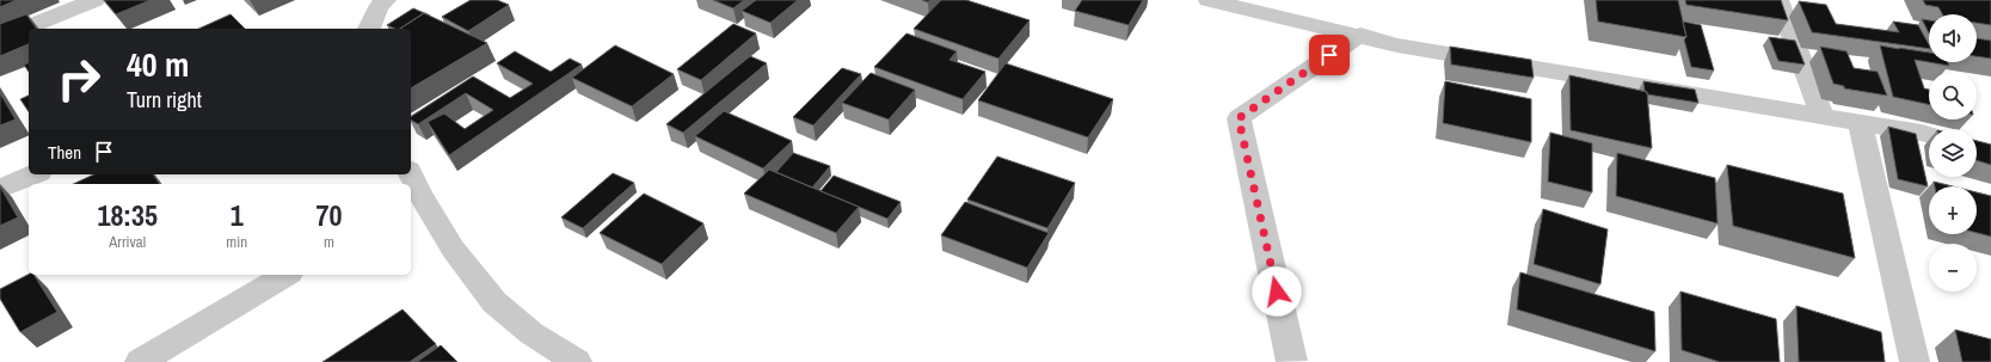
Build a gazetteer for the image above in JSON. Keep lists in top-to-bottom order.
{
  "page": {
    "map_buttons": ["+", "−"],
    "turn": ["40 m", "Turn right"],
    "then": "Then",
    "eta": [
      "18:35",
      "Arrival",
      "1",
      "min",
      "70",
      "m"
    ]
  }
}
